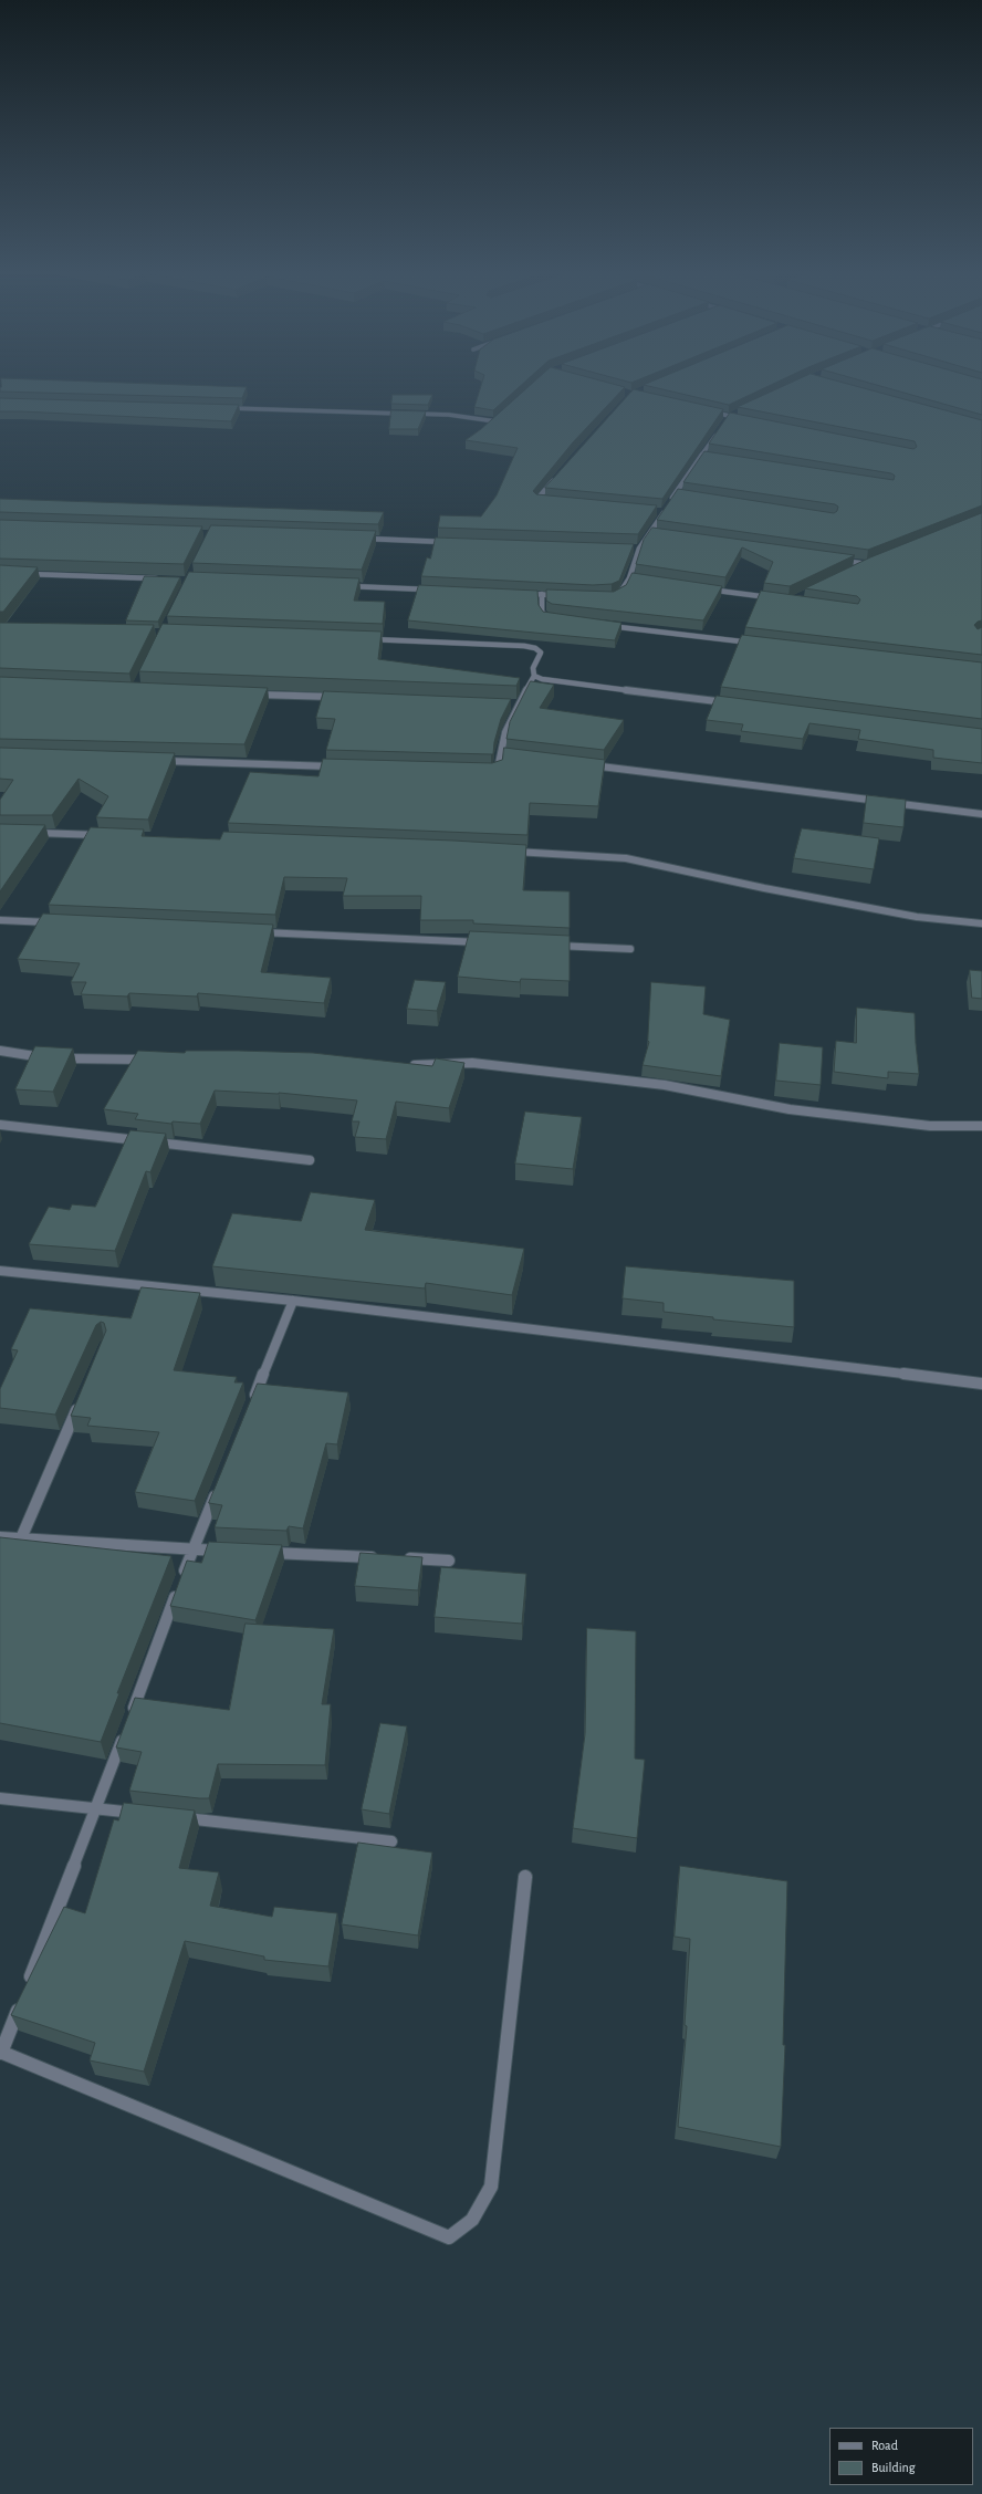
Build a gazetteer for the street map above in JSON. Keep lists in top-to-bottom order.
{
  "legend": ["Road", "Building"]
}
